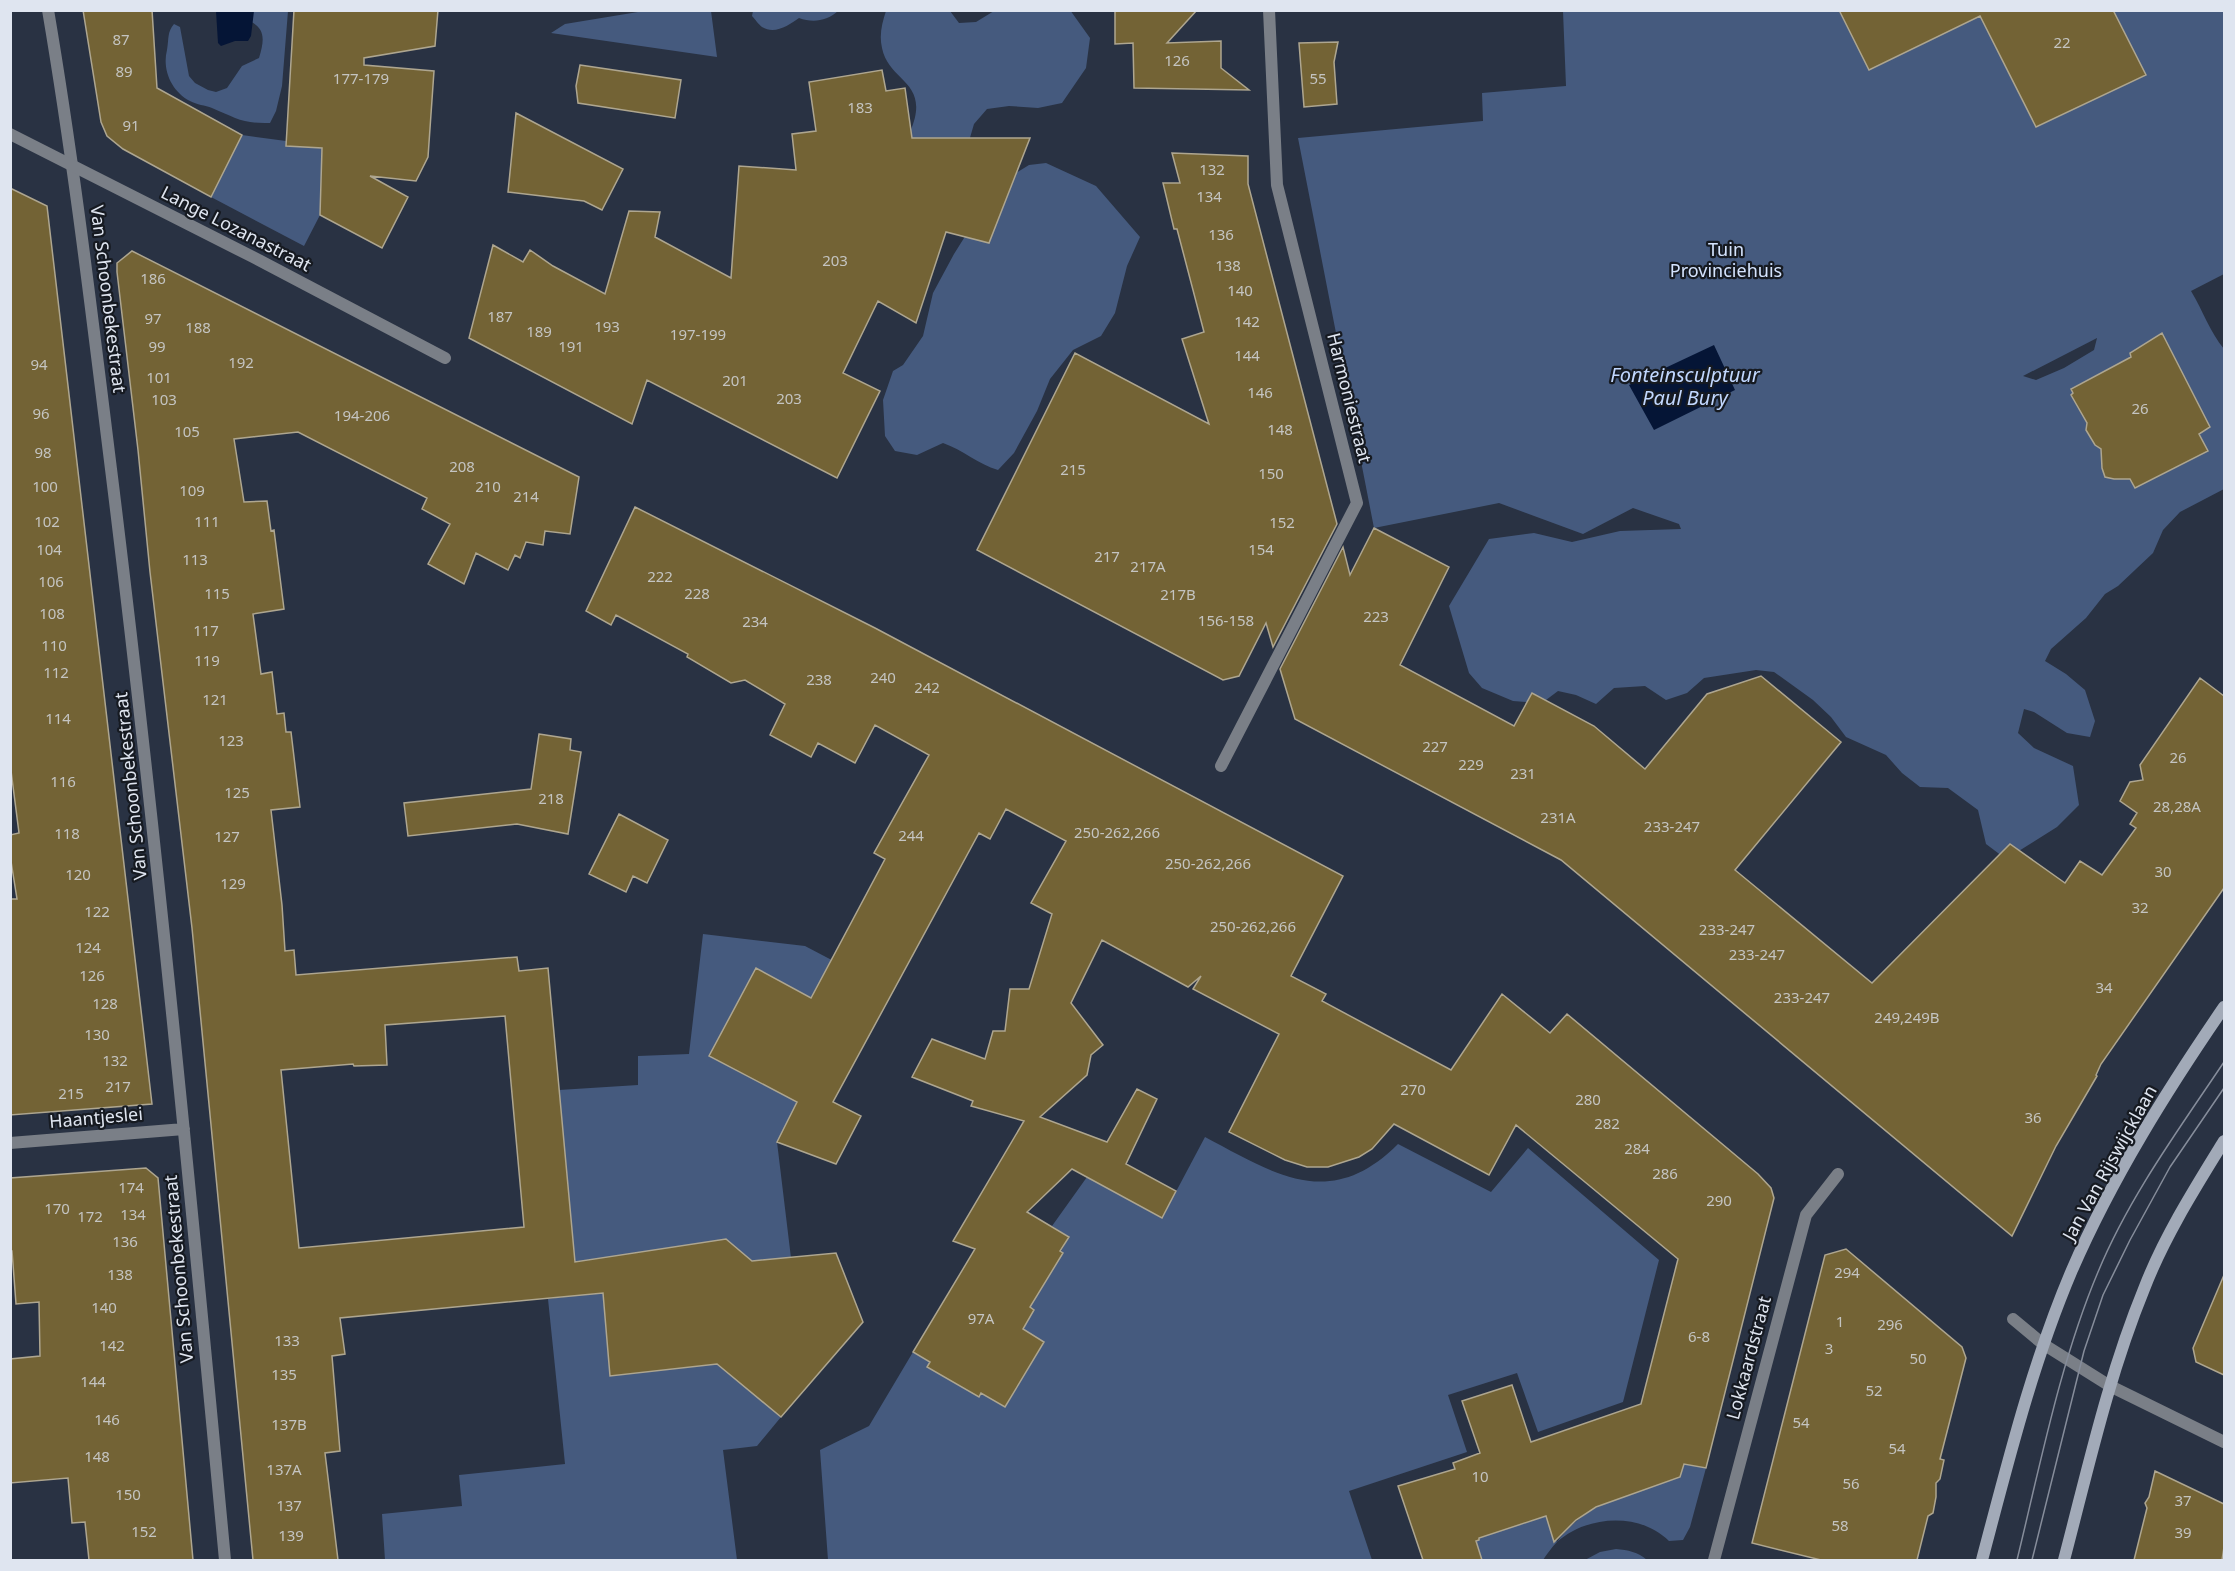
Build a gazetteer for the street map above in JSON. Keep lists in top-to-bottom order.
{
  "streets": {
    "main road": ["Jan Van Rijswijcklaan"],
    "street": [
      "Lange Lozanastraat",
      "Van Schoonbekestraat",
      "Harmoniestraat",
      "Haantjeslei",
      "Lokkaardstraat"
    ]
  },
  "crossings": [
    ["Lange Lozanastraat", "Van Schoonbekestraat"],
    ["Van Schoonbekestraat", "Haantjeslei"]
  ],
  "water": ["Fonteinsculptuur Paul Bury"],
  "parks": ["Tuin Provinciehuis"],
  "house_numbers": [
    "87",
    "22",
    "126",
    "89",
    "177-179",
    "55",
    "183",
    "91",
    "132",
    "134",
    "136",
    "203",
    "138",
    "186",
    "140",
    "187",
    "97",
    "142",
    "193",
    "188",
    "189",
    "197-199",
    "99",
    "191",
    "144",
    "192",
    "94",
    "101",
    "201",
    "146",
    "203",
    "103",
    "26",
    "96",
    "194-206",
    "148",
    "105",
    "98",
    "208",
    "215",
    "150",
    "100",
    "210",
    "109",
    "214",
    "102",
    "111",
    "152",
    "104",
    "154",
    "217",
    "113",
    "217A",
    "222",
    "106",
    "115",
    "228",
    "217B",
    "108",
    "223",
    "156-158",
    "234",
    "117",
    "110",
    "119",
    "112",
    "240",
    "238",
    "242",
    "121",
    "114",
    "123",
    "227",
    "26",
    "229",
    "231",
    "116",
    "125",
    "218",
    "28,28A",
    "231A",
    "233-247",
    "250-262,266",
    "118",
    "244",
    "127",
    "250-262,266",
    "30",
    "120",
    "129",
    "32",
    "122",
    "250-262,266",
    "233-247",
    "124",
    "233-247",
    "126",
    "34",
    "233-247",
    "128",
    "249,249B",
    "130",
    "132",
    "217",
    "270",
    "215",
    "280",
    "36",
    "282",
    "284",
    "286",
    "174",
    "290",
    "170",
    "134",
    "172",
    "136",
    "294",
    "138",
    "140",
    "97A",
    "1",
    "296",
    "6-8",
    "133",
    "142",
    "3",
    "50",
    "135",
    "144",
    "52",
    "146",
    "54",
    "137B",
    "54",
    "148",
    "137A",
    "10",
    "56",
    "150",
    "37",
    "137",
    "58",
    "152",
    "39",
    "139"
  ]
}
